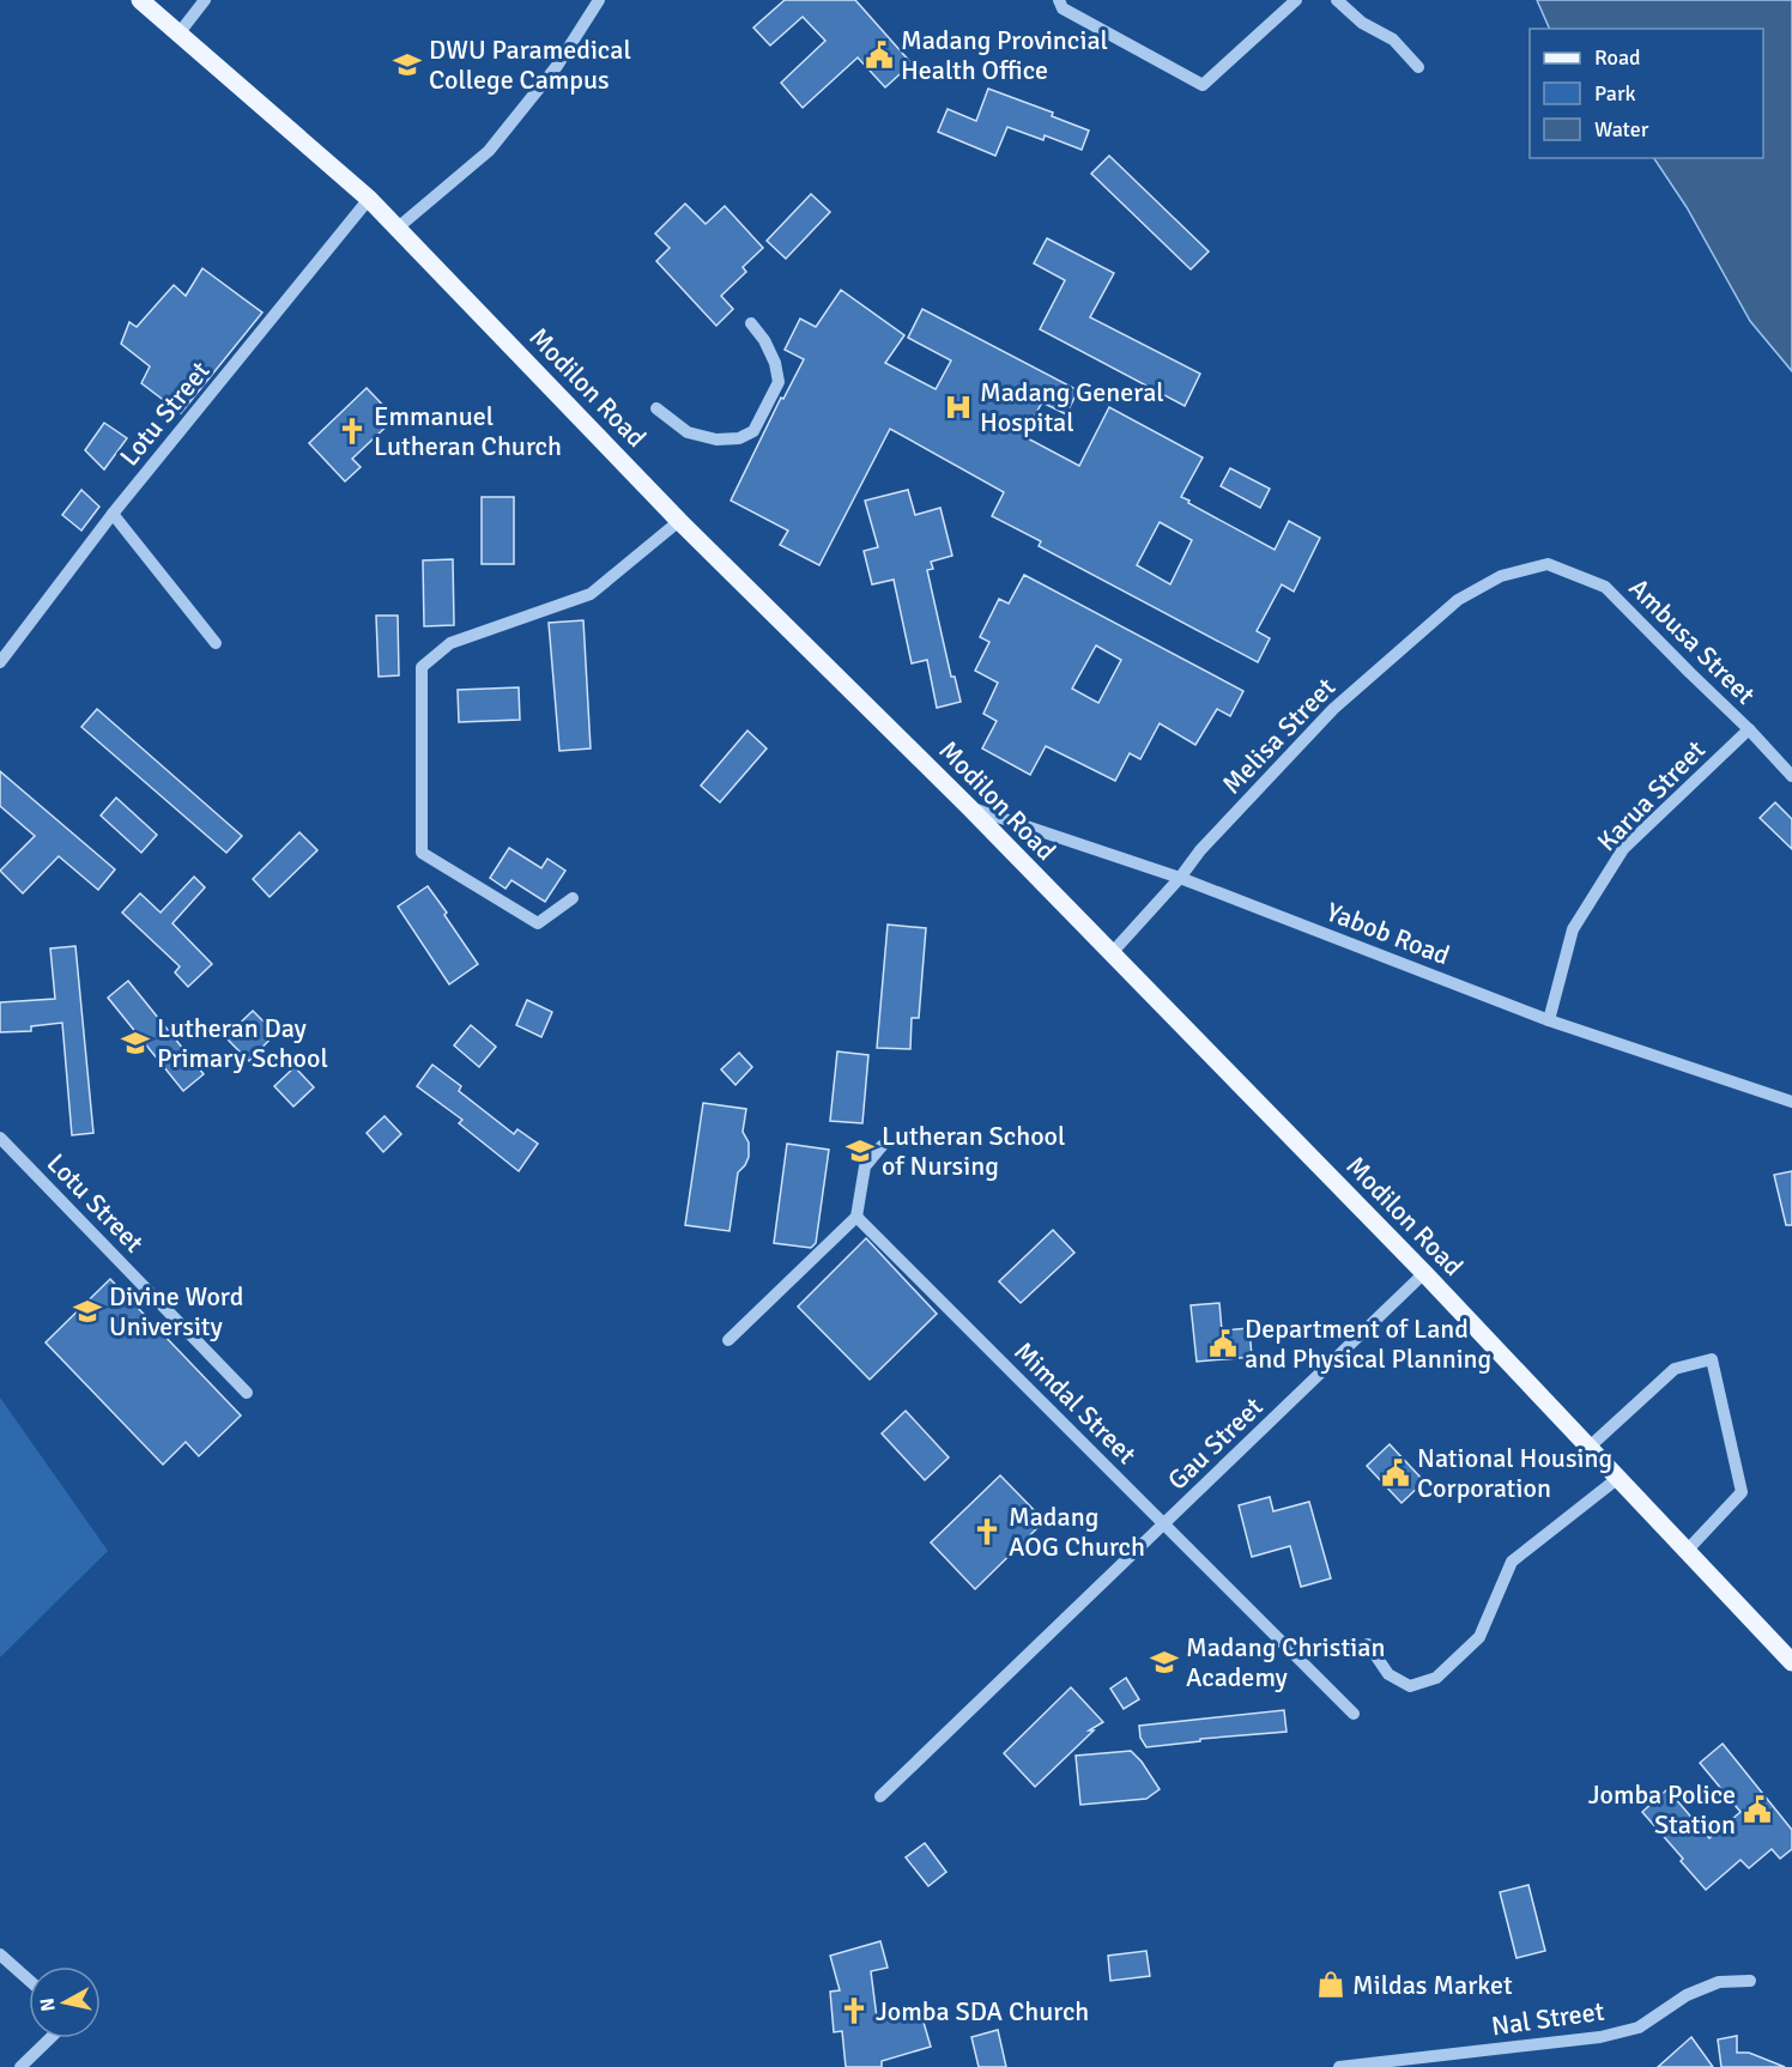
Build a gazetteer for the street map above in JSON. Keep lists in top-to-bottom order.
{
  "streets": {
    "main road": ["Modilon Road"],
    "street": [
      "Lotu Street",
      "Ambusa Street",
      "Melisa Street",
      "Karua Street",
      "Yabob Road",
      "Mimdal Street",
      "Gau Street",
      "Nal Street"
    ]
  },
  "crossings": [
    ["Modilon Road", "Lotu Street"],
    ["Modilon Road", "Melisa Street"],
    ["Modilon Road", "Yabob Road"],
    ["Modilon Road", "Gau Street"],
    ["Ambusa Street", "Melisa Street"],
    ["Ambusa Street", "Karua Street"],
    ["Melisa Street", "Yabob Road"],
    ["Karua Street", "Yabob Road"],
    ["Mimdal Street", "Gau Street"]
  ],
  "places": {
    "public building": [
      "Madang Provincial Health Office",
      "Department of Land and Physical Planning",
      "National Housing Corporation",
      "Jomba Police Station"
    ],
    "school or university": [
      "DWU Paramedical College Campus",
      "Lutheran Day Primary School",
      "Lutheran School of Nursing",
      "Divine Word University",
      "Madang Christian Academy"
    ],
    "hospital": ["Madang General Hospital"],
    "church": ["Emmanuel Lutheran Church", "Madang AOG Church", "Jomba SDA Church"],
    "shop": ["Mildas Market"]
  },
  "legend": ["Road", "Park", "Water"],
  "north": "left"
}
